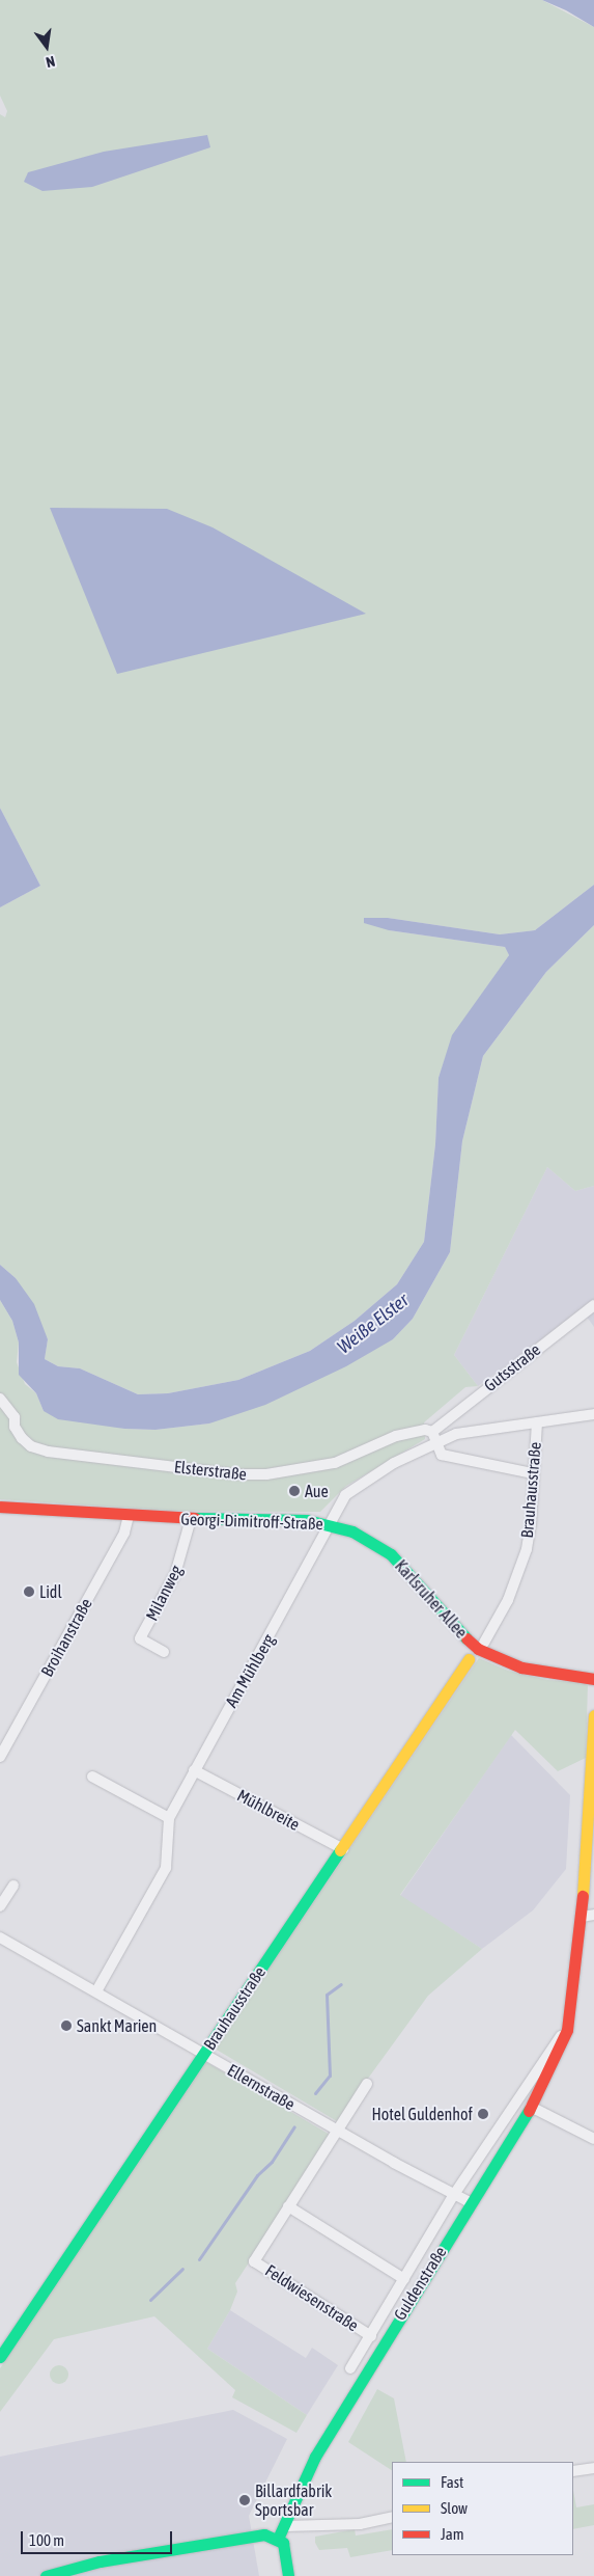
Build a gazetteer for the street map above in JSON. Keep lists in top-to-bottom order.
{
  "streets": {
    "street": [
      "Gutsstraße",
      "Elsterstraße",
      "Brauhausstraße",
      "Georgi-Dimitroff-Straße",
      "Milanweg",
      "Karlsruher Allee",
      "Broihanstraße",
      "Am Mühlberg",
      "Mühlbreite",
      "Ellernstraße",
      "Guldenstraße",
      "Feldwiesenstraße"
    ]
  },
  "crossings": [
    ["Gutsstraße", "Elsterstraße"],
    ["Brauhausstraße", "Georgi-Dimitroff-Straße"],
    ["Brauhausstraße", "Mühlbreite"],
    ["Brauhausstraße", "Ellernstraße"],
    ["Georgi-Dimitroff-Straße", "Milanweg"],
    ["Georgi-Dimitroff-Straße", "Karlsruher Allee"],
    ["Georgi-Dimitroff-Straße", "Broihanstraße"],
    ["Georgi-Dimitroff-Straße", "Am Mühlberg"],
    ["Karlsruher Allee", "Am Mühlberg"],
    ["Am Mühlberg", "Mühlbreite"],
    ["Am Mühlberg", "Ellernstraße"],
    ["Ellernstraße", "Guldenstraße"],
    ["Ellernstraße", "Feldwiesenstraße"],
    ["Guldenstraße", "Feldwiesenstraße"]
  ],
  "water": ["Weiße Elster"],
  "places": [
    "Aue",
    "Lidl",
    "Sankt Marien",
    "Hotel Guldenhof",
    "Billardfabrik Sportsbar"
  ],
  "legend": ["Fast", "Slow", "Jam"],
  "scale_bar": "100 m",
  "north": "bottom"
}
